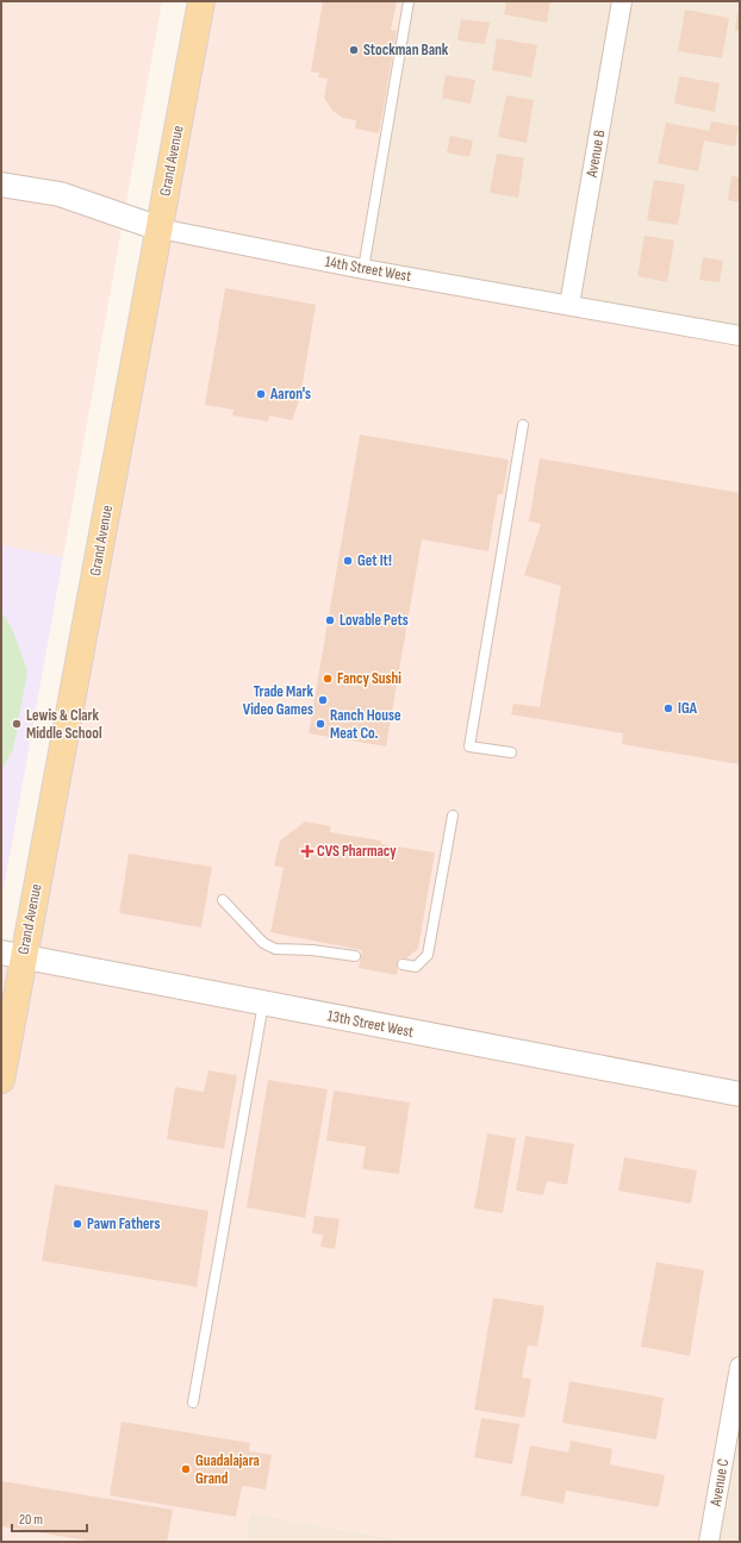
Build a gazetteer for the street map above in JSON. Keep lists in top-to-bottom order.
{
  "streets": {
    "main road": ["Grand Avenue"],
    "street": [
      "Avenue B",
      "14th Street West",
      "13th Street West",
      "Avenue C"
    ]
  },
  "crossings": [
    ["Avenue B", "14th Street West"],
    ["Grand Avenue", "14th Street West"],
    ["Grand Avenue", "13th Street West"]
  ],
  "places": {
    "other": [
      "Stockman Bank",
      "Aaron's",
      "Get It!",
      "Lovable Pets",
      "Fancy Sushi",
      "Trade Mark Video Games",
      "IGA",
      "Lewis & Clark Middle School",
      "Ranch House Meat Co.",
      "Pawn Fathers",
      "Guadalajara Grand"
    ],
    "health": ["CVS Pharmacy"]
  },
  "scale_bar": "20 m"
}
